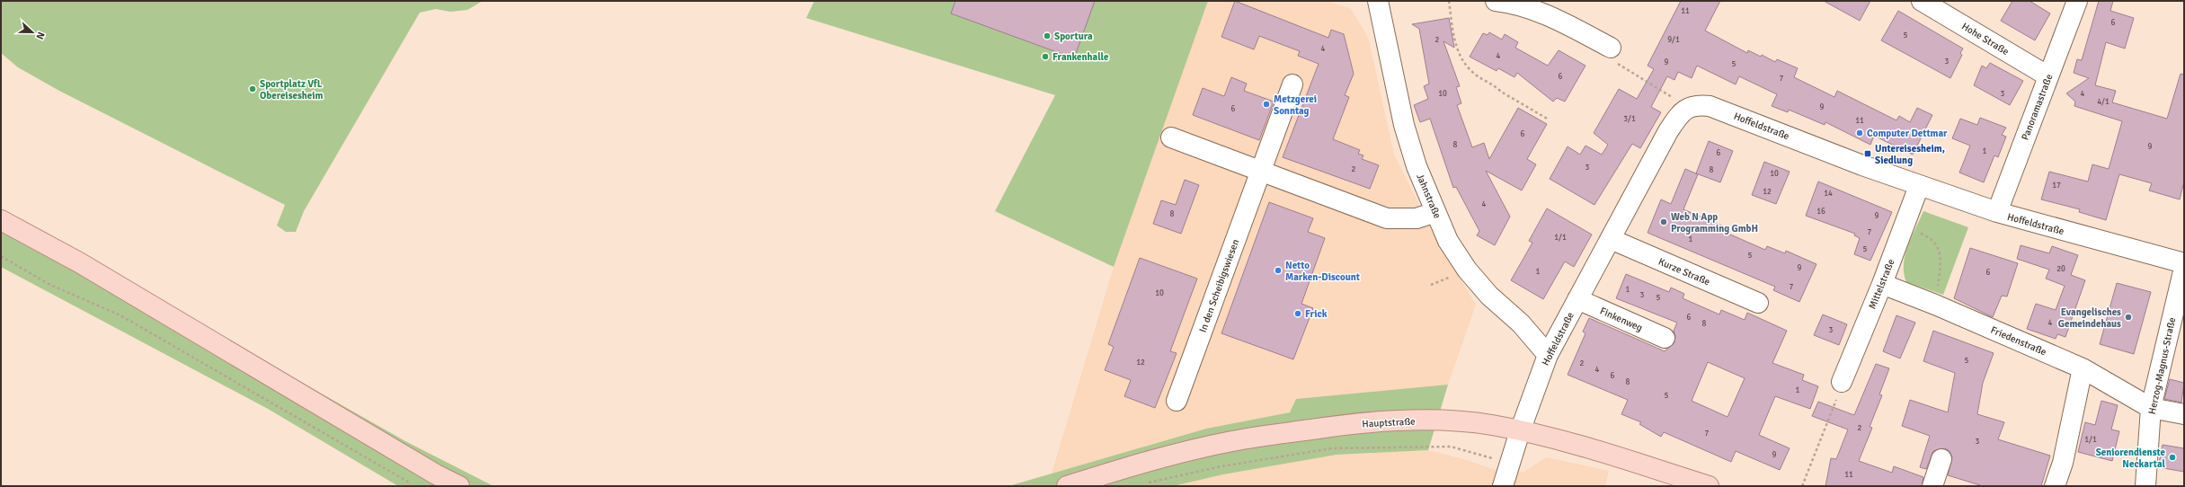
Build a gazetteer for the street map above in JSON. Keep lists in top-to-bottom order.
{
  "streets": {
    "main road": ["Hauptstraße"],
    "street": [
      "Hohe Straße",
      "Panoramastraße",
      "Hoffeldstraße",
      "Jahnstraße",
      "Kurze Straße",
      "Mittelstraße",
      "In den Scheibigswiesen",
      "Finkenweg",
      "Friedenstraße",
      "Herzog-Magnus-Straße"
    ]
  },
  "crossings": [
    ["Hohe Straße", "Panoramastraße"],
    ["Panoramastraße", "Hoffeldstraße"],
    ["Hoffeldstraße", "Jahnstraße"],
    ["Hoffeldstraße", "Kurze Straße"],
    ["Hoffeldstraße", "Mittelstraße"],
    ["Hoffeldstraße", "Finkenweg"],
    ["Hoffeldstraße", "Hauptstraße"],
    ["Mittelstraße", "Friedenstraße"],
    ["Friedenstraße", "Herzog-Magnus-Straße"]
  ],
  "places": {
    "other": [
      "Sportura",
      "Frankenhalle",
      "Sportplatz VfL Obereisesheim",
      "Metzgerei Sonntag",
      "Computer Dettmar",
      "Web N App Programming GmbH",
      "Netto Marken-Discount",
      "Frick",
      "Evangelisches Gemeindehaus",
      "Seniorendienste Neckartal"
    ],
    "transit": ["Untereisesheim, Siedlung"]
  },
  "house_numbers": [
    "11",
    "6",
    "5",
    "2",
    "9/1",
    "4",
    "4",
    "3",
    "9",
    "5",
    "6",
    "7",
    "10",
    "3",
    "4",
    "4/1",
    "9",
    "6",
    "3/1",
    "11",
    "6",
    "8",
    "9",
    "1",
    "6",
    "3",
    "2",
    "8",
    "10",
    "17",
    "12",
    "14",
    "4",
    "16",
    "8",
    "9",
    "7",
    "1/1",
    "1",
    "5",
    "5",
    "9",
    "20",
    "1",
    "6",
    "7",
    "1",
    "10",
    "3",
    "5",
    "6",
    "4",
    "8",
    "3",
    "5",
    "12",
    "2",
    "4",
    "6",
    "8",
    "1",
    "5",
    "2",
    "7",
    "1/1",
    "3",
    "9",
    "11"
  ],
  "north": "right"
}
